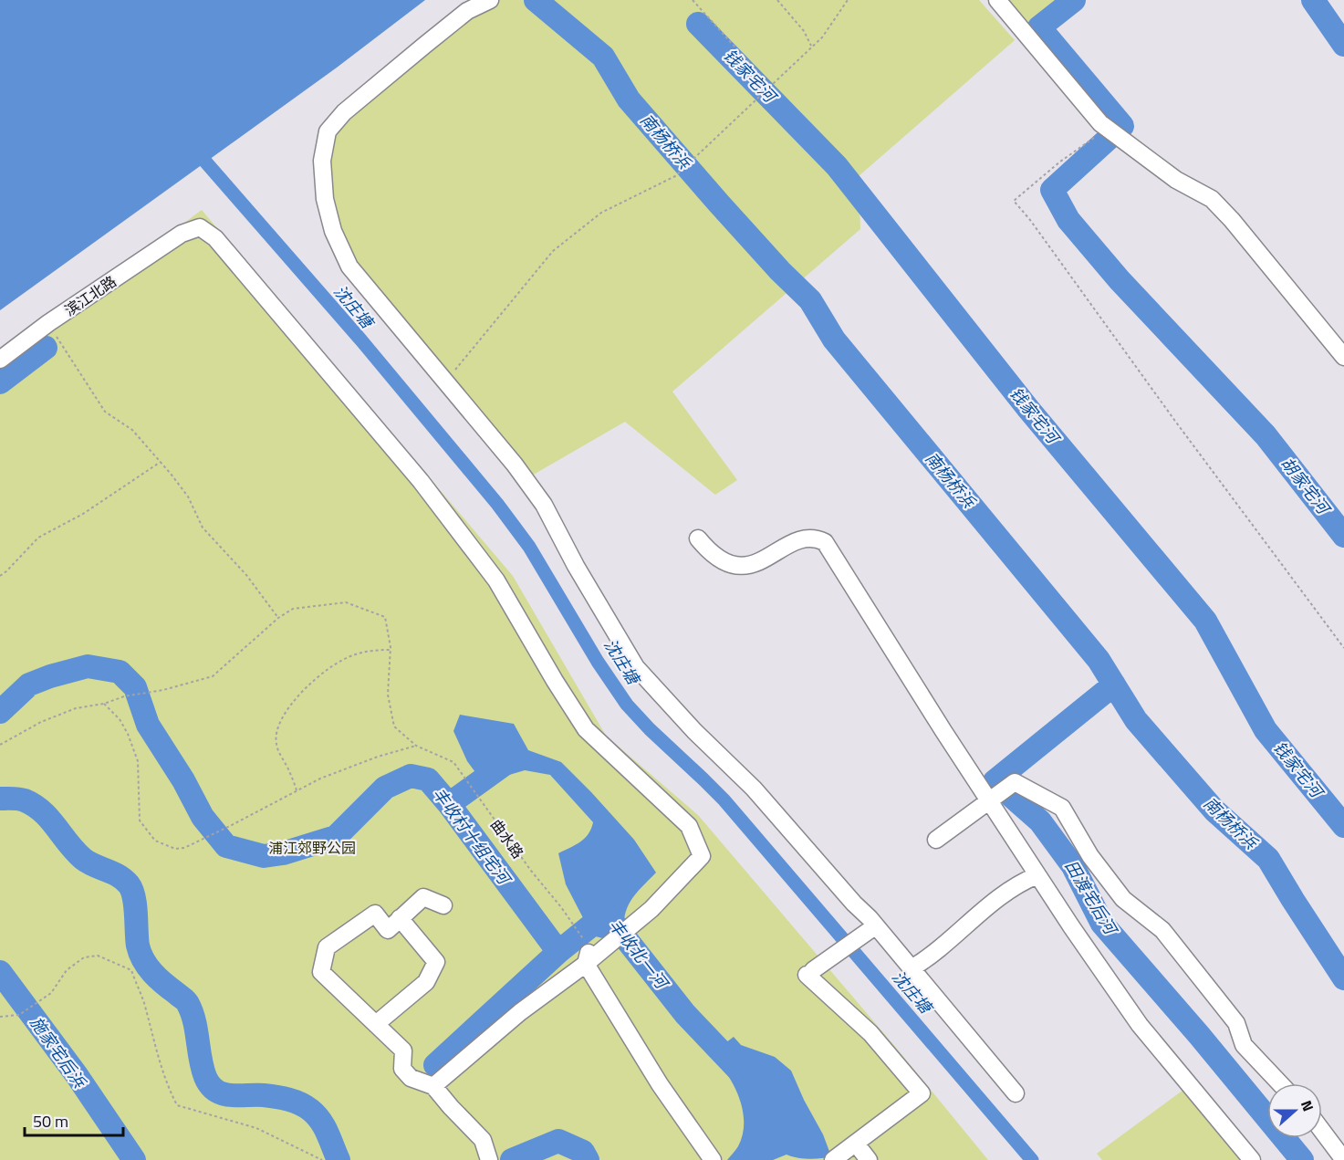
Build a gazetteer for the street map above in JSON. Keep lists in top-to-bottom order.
{
  "streets": {
    "street": ["滨江北路"],
    "path": ["曲水路"]
  },
  "crossings": [
    ["滨江北路", "曲水路"]
  ],
  "water": [
    "钱家宅河",
    "南杨桥浜",
    "沈庄塘",
    "胡家宅河",
    "丰收村十组宅河",
    "田渡宅后河",
    "丰收北一河",
    "施家宅后浜"
  ],
  "parks": ["浦江郊野公园"],
  "scale_bar": "50 m",
  "north": "right"
}
